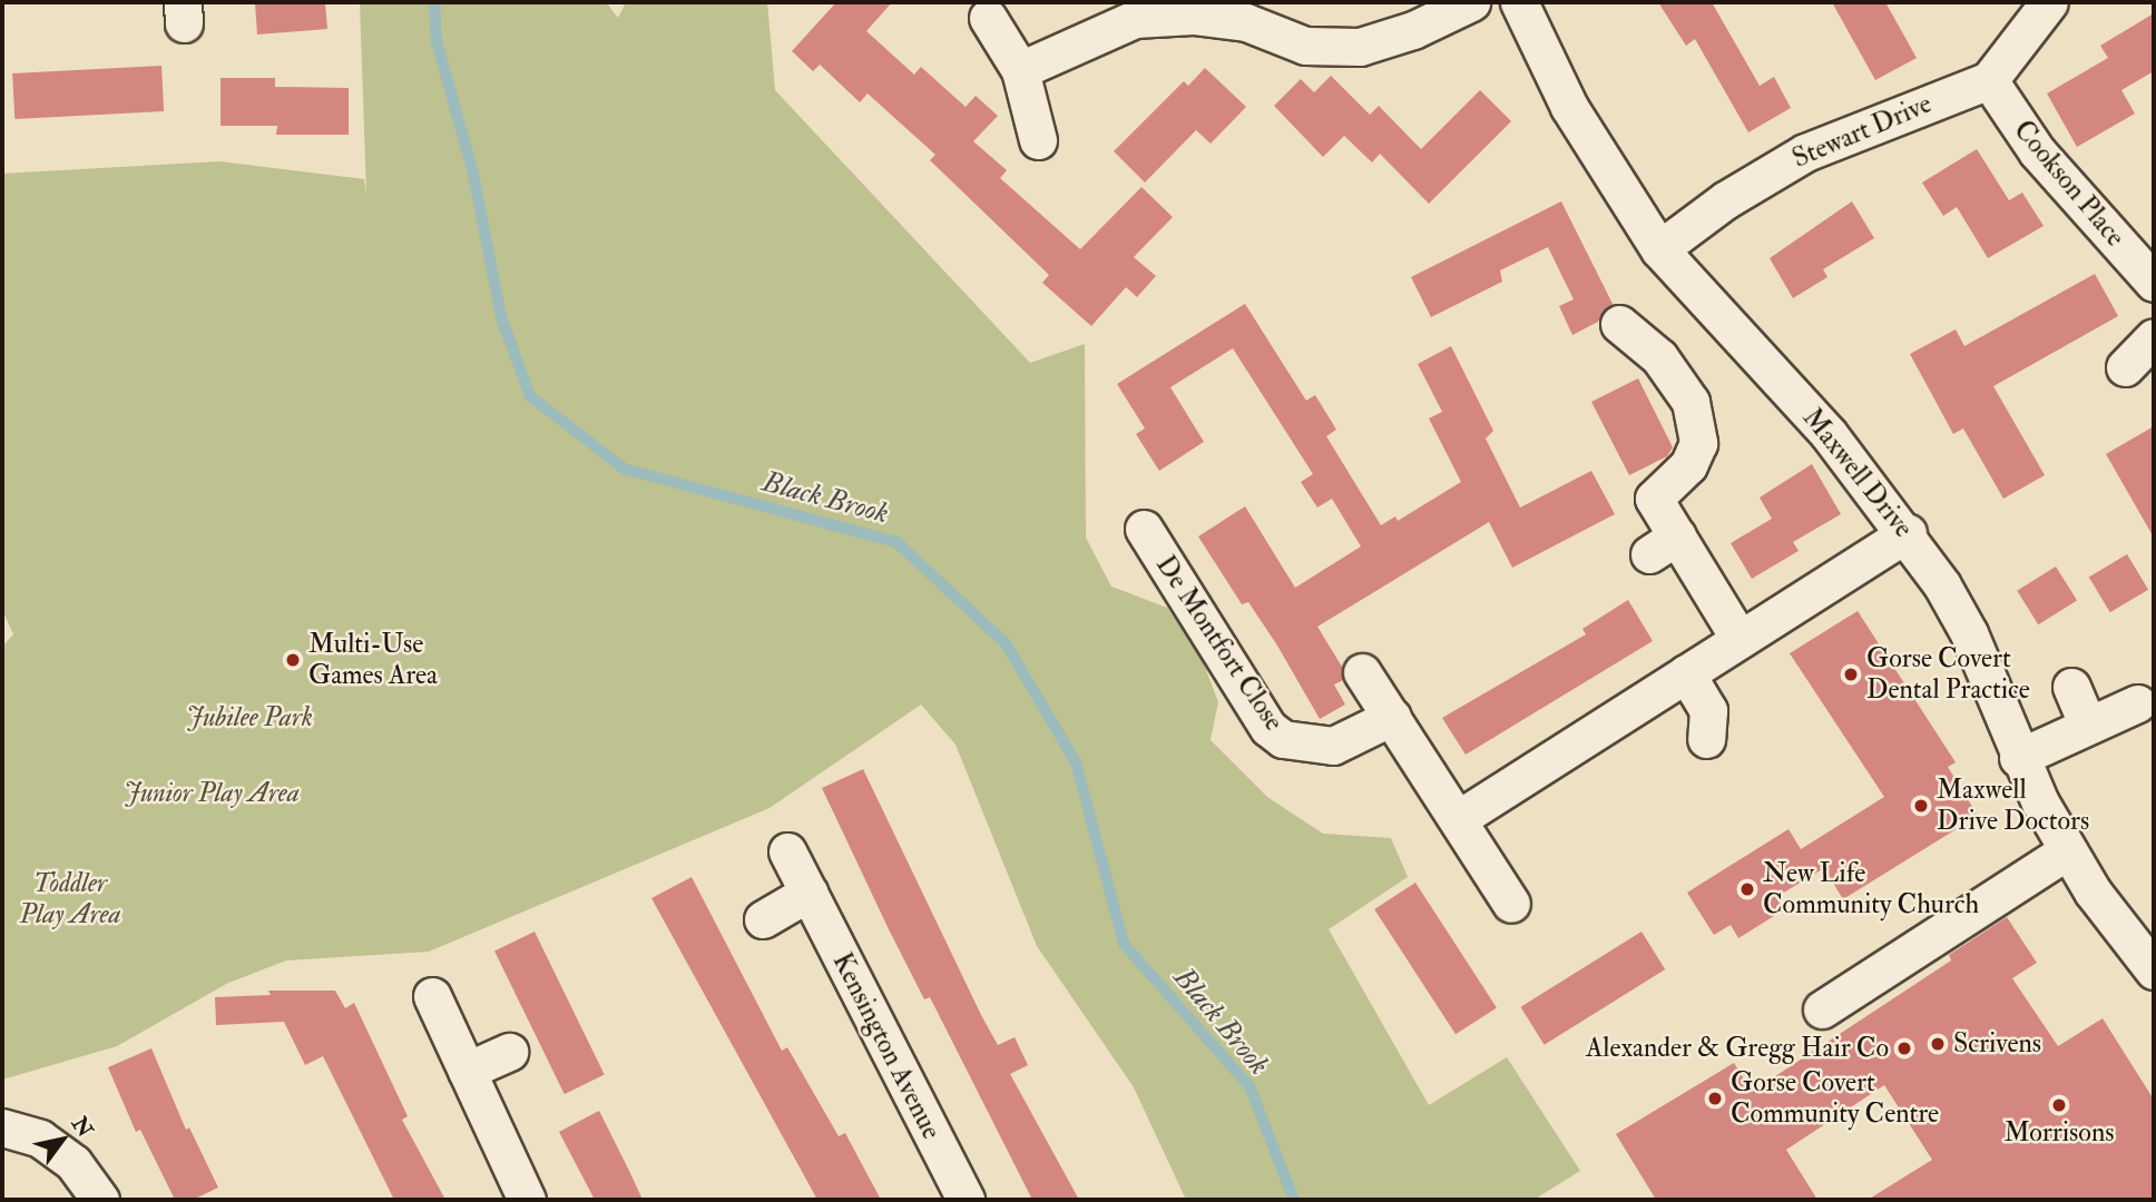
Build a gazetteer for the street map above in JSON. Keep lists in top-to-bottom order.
{
  "streets": {
    "street": [
      "Stewart Drive",
      "Cookson Place",
      "Maxwell Drive",
      "De Montfort Close",
      "Kensington Avenue"
    ]
  },
  "crossings": [
    ["Stewart Drive", "Cookson Place"],
    ["Stewart Drive", "Maxwell Drive"]
  ],
  "water": ["Black Brook"],
  "parks": ["Jubilee Park", "Junior Play Area", "Toddler Play Area"],
  "places": [
    "Multi-Use Games Area",
    "Gorse Covert Dental Practice",
    "Maxwell Drive Doctors",
    "New Life Community Church",
    "Scrivens",
    "Alexander & Gregg Hair Co",
    "Gorse Covert Community Centre",
    "Morrisons"
  ],
  "north": "top right"
}
